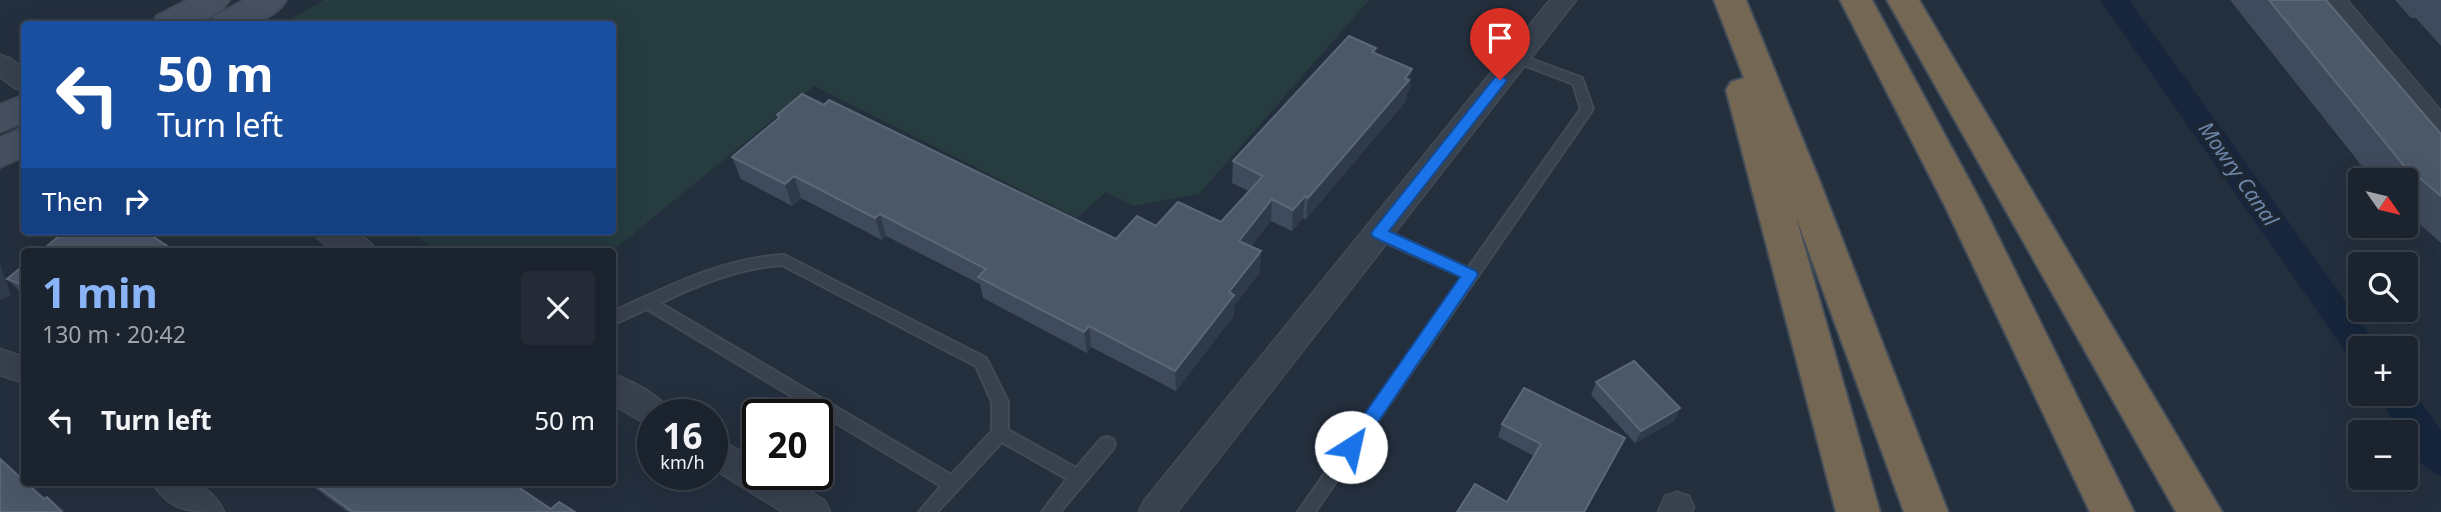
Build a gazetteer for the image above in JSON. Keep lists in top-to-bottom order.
{
  "water": ["Mowry Canal"],
  "north": "bottom right",
  "page": {
    "turn": ["50 m", "Turn left"],
    "map_buttons": ["+", "−"],
    "then": "Then",
    "heading": ["1 min", "130 m · 20:42"],
    "list": [
      {
        "name": "Turn left",
        "value": "50 m"
      }
    ],
    "speed": "16 km/h",
    "limit": "20"
  }
}
